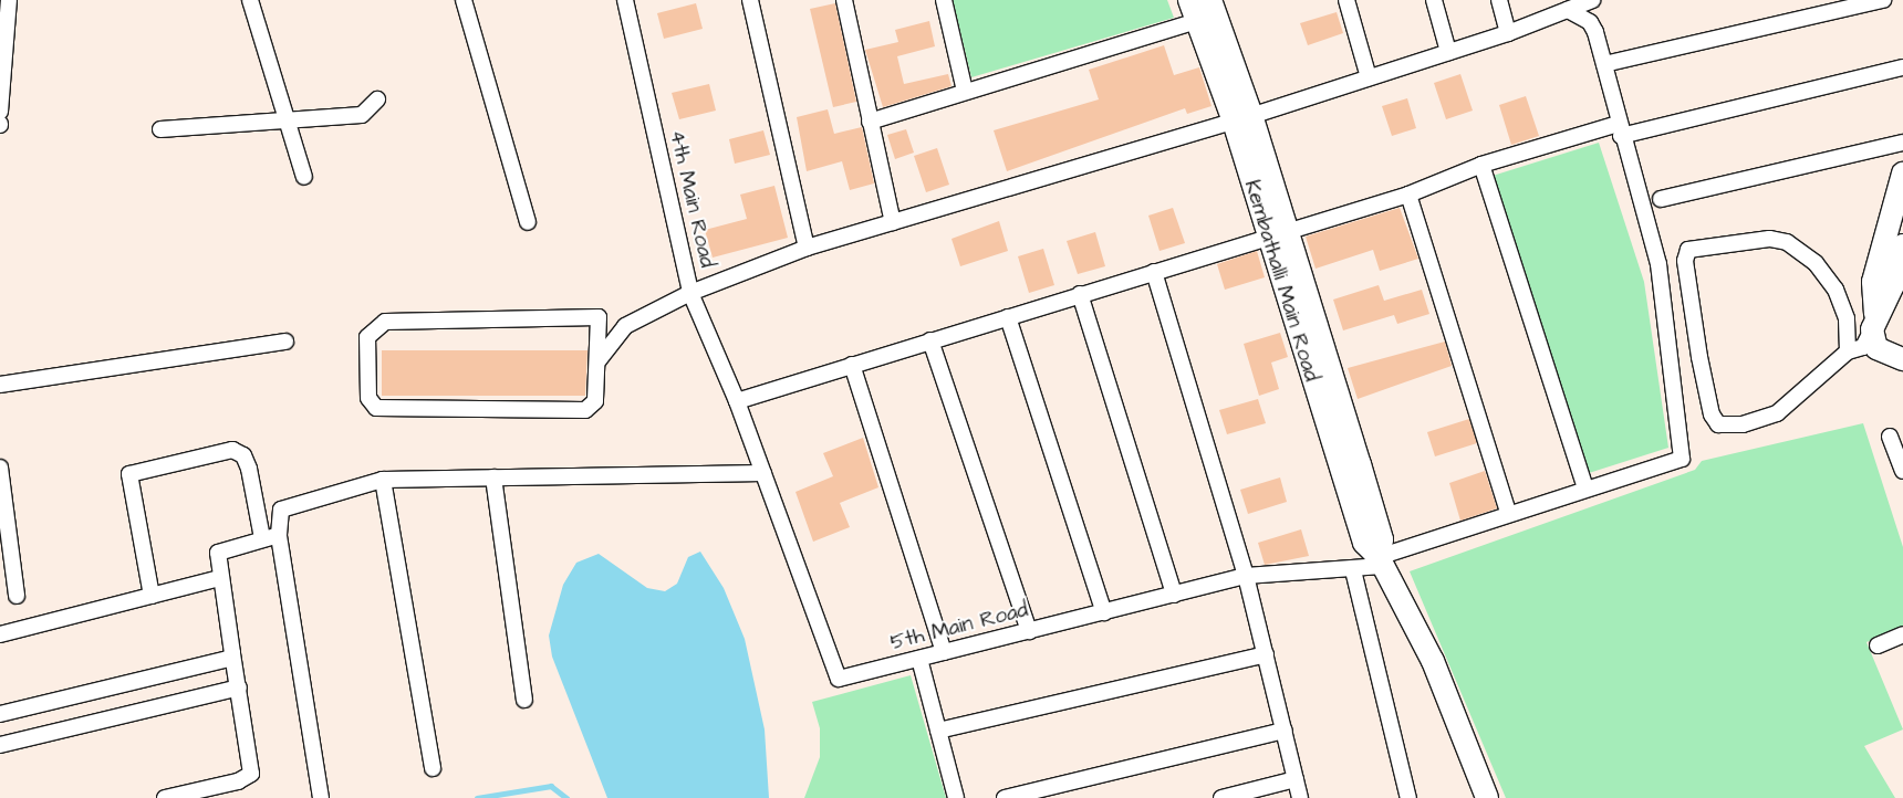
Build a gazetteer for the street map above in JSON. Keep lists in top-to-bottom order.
{
  "streets": {
    "street": ["4th Main Road", "Kembathalli Main Road", "5th Main Road"]
  },
  "crossings": [
    ["4th Main Road", "5th Main Road"],
    ["Kembathalli Main Road", "5th Main Road"]
  ]
}
